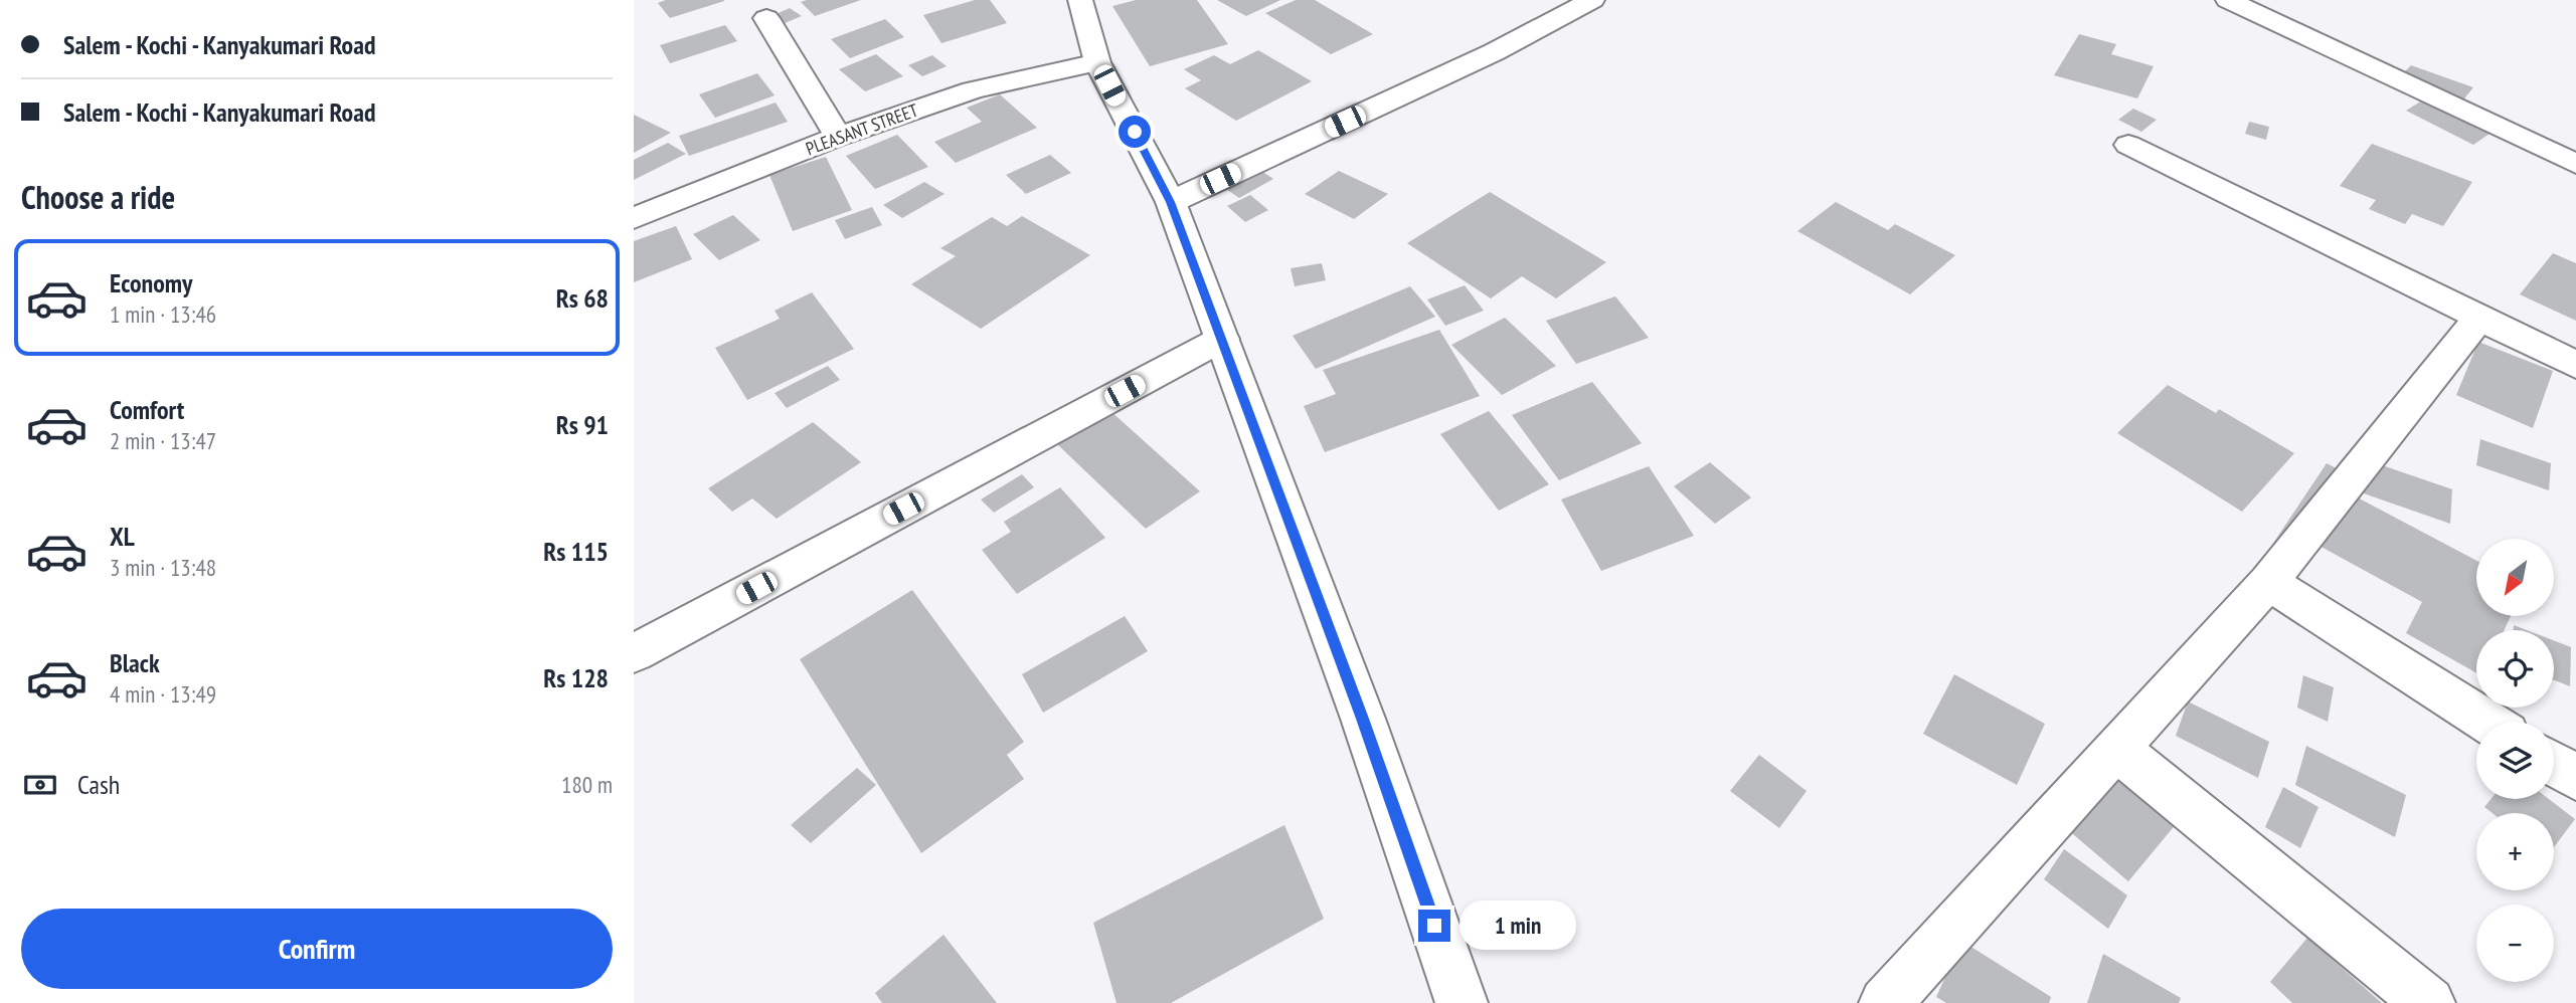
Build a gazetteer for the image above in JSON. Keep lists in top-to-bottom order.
{
  "streets": {
    "main road": ["PLEASANT STREET"]
  },
  "north": "bottom left",
  "page": {
    "banner": ["Salem - Kochi - Kanyakumari Road", "Salem - Kochi - Kanyakumari Road"],
    "heading": "Choose a ride",
    "list": [
      {
        "name": "Economy",
        "note": "1 min · 13:46",
        "value": "Rs 68"
      },
      {
        "name": "Comfort",
        "note": "2 min · 13:47",
        "value": "Rs 91"
      },
      {
        "name": "XL",
        "note": "3 min · 13:48",
        "value": "Rs 115"
      },
      {
        "name": "Black",
        "note": "4 min · 13:49",
        "value": "Rs 128"
      }
    ],
    "map_buttons": ["+", "−"],
    "pay": ["Cash", "180 m"],
    "buttons": "Confirm",
    "bubble": "1 min"
  }
}
